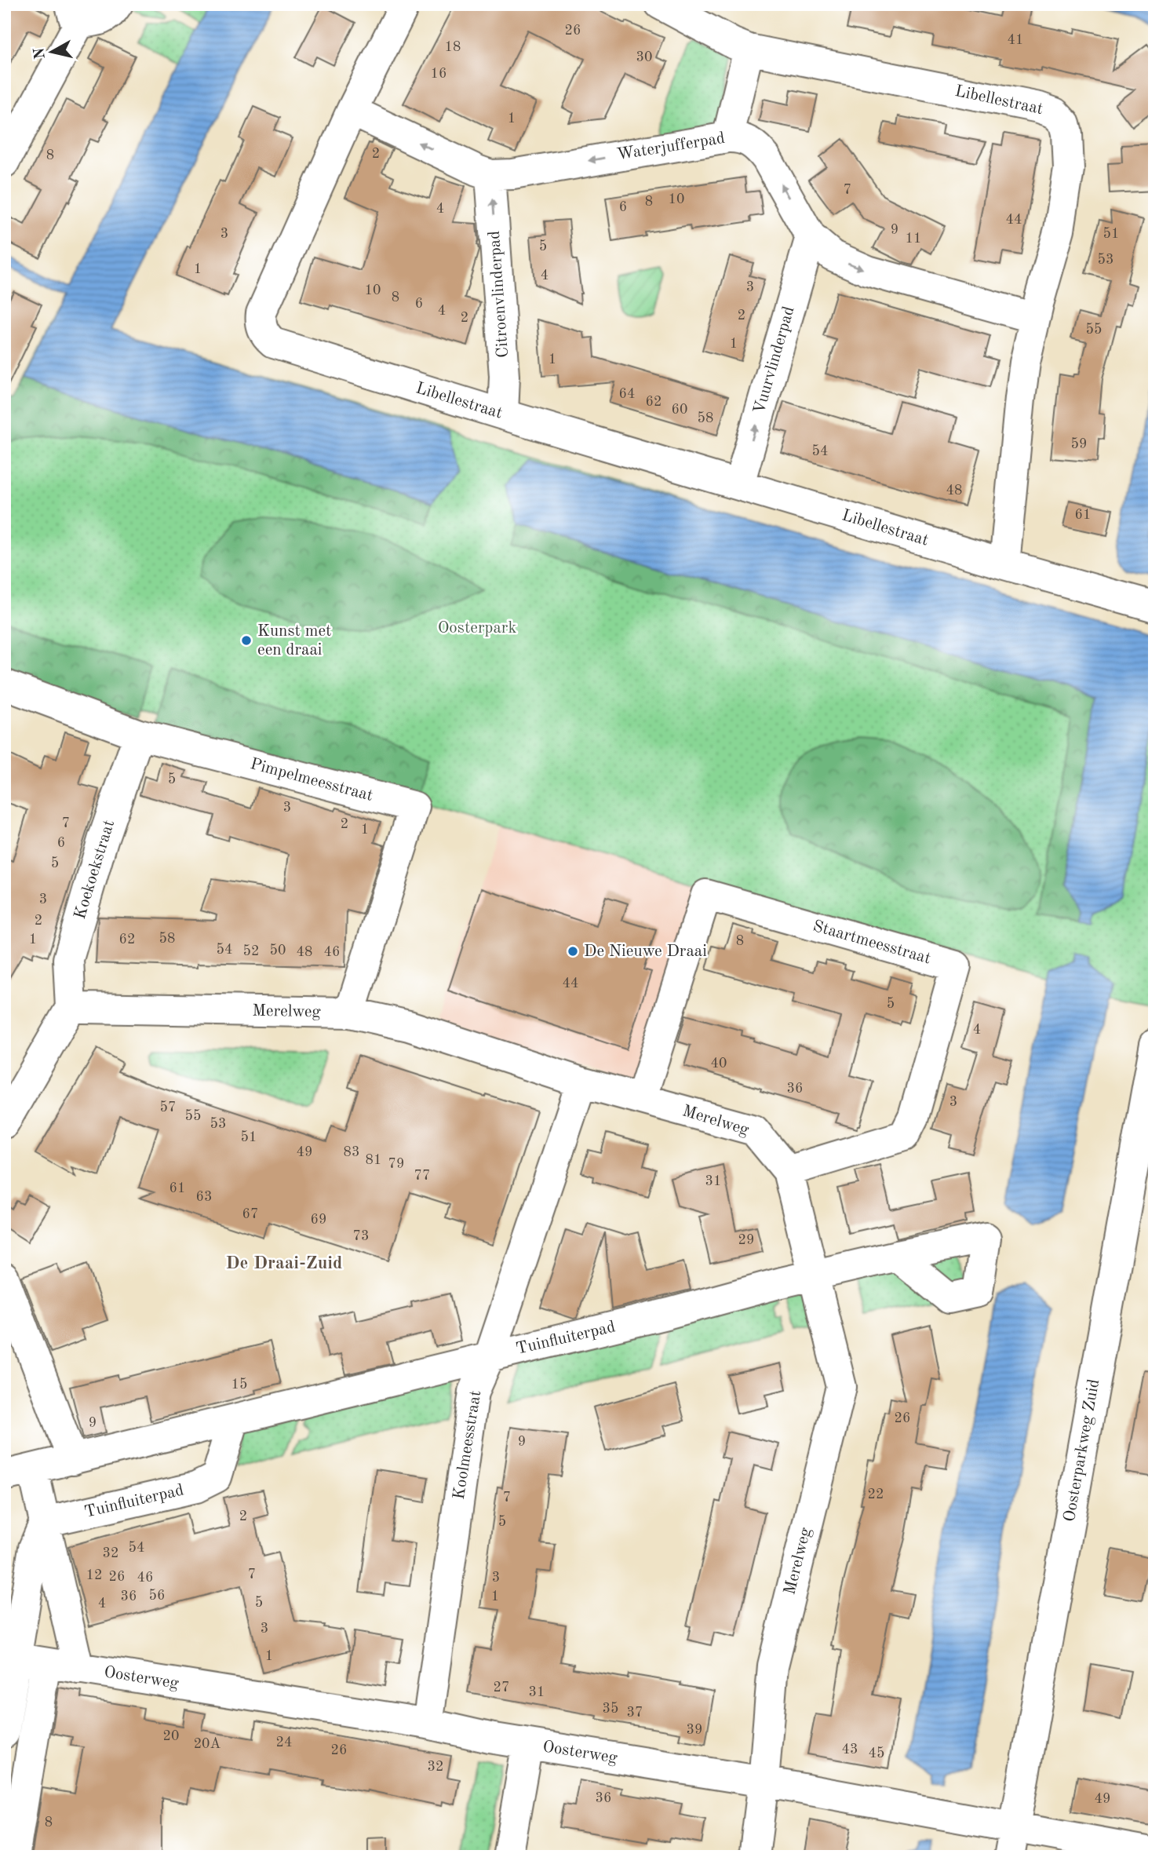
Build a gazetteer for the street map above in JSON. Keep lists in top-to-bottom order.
{
  "streets": {
    "street": [
      "Libellestraat",
      "Waterjufferpad",
      "Citroenvlinderpad",
      "Vuurvlinderpad",
      "Pimpelmeesstraat",
      "Koekoekstraat",
      "Staartmeesstraat",
      "Merelweg",
      "Tuinfluiterpad",
      "Koolmeesstraat",
      "Oosterparkweg Zuid",
      "Oosterweg"
    ]
  },
  "crossings": [
    ["Libellestraat", "Waterjufferpad"],
    ["Libellestraat", "Citroenvlinderpad"],
    ["Libellestraat", "Vuurvlinderpad"],
    ["Waterjufferpad", "Citroenvlinderpad"],
    ["Waterjufferpad", "Vuurvlinderpad"],
    ["Pimpelmeesstraat", "Koekoekstraat"],
    ["Pimpelmeesstraat", "Merelweg"],
    ["Koekoekstraat", "Merelweg"],
    ["Staartmeesstraat", "Merelweg"],
    ["Merelweg", "Tuinfluiterpad"],
    ["Merelweg", "Koolmeesstraat"],
    ["Merelweg", "Oosterweg"],
    ["Tuinfluiterpad", "Koolmeesstraat"],
    ["Koolmeesstraat", "Oosterweg"],
    ["Oosterparkweg Zuid", "Oosterweg"]
  ],
  "one_way": ["Citroenvlinderpad", "Vuurvlinderpad"],
  "districts": ["De Draai-Zuid"],
  "parks": ["Oosterpark"],
  "places": ["Kunst met een draai", "De Nieuwe Draai"],
  "house_numbers": [
    "26",
    "41",
    "18",
    "30",
    "16",
    "1",
    "2",
    "8",
    "7",
    "10",
    "8",
    "6",
    "4",
    "44",
    "9",
    "3",
    "51",
    "11",
    "5",
    "53",
    "1",
    "4",
    "3",
    "10",
    "8",
    "6",
    "4",
    "2",
    "2",
    "55",
    "1",
    "1",
    "64",
    "62",
    "60",
    "58",
    "59",
    "54",
    "48",
    "61",
    "5",
    "3",
    "7",
    "2",
    "1",
    "6",
    "5",
    "3",
    "2",
    "58",
    "1",
    "62",
    "8",
    "54",
    "50",
    "52",
    "48",
    "46",
    "44",
    "5",
    "4",
    "40",
    "36",
    "3",
    "57",
    "55",
    "53",
    "51",
    "49",
    "83",
    "81",
    "79",
    "77",
    "31",
    "61",
    "63",
    "67",
    "69",
    "73",
    "29",
    "15",
    "26",
    "9",
    "9",
    "22",
    "7",
    "2",
    "5",
    "54",
    "32",
    "7",
    "12",
    "26",
    "46",
    "3",
    "56",
    "36",
    "1",
    "5",
    "4",
    "3",
    "1",
    "27",
    "31",
    "35",
    "37",
    "39",
    "20",
    "24",
    "20A",
    "43",
    "26",
    "45",
    "32",
    "36",
    "49",
    "8"
  ],
  "north": "left"
}
